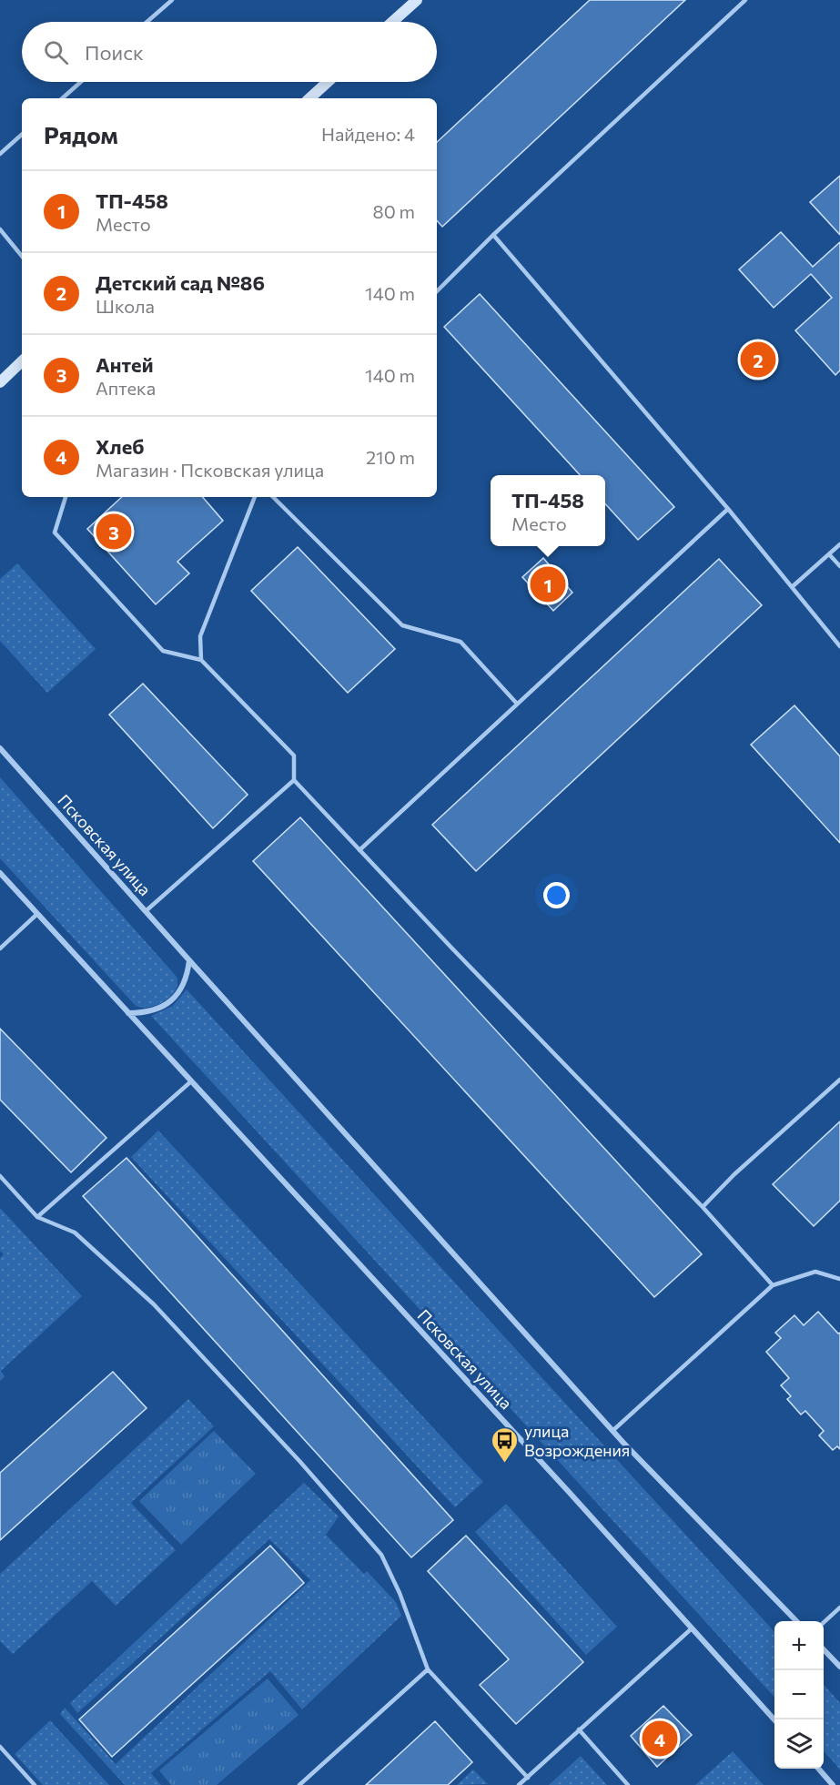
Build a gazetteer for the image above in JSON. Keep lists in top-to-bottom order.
{
  "streets": {
    "street": ["Псковская улица"]
  },
  "places": {
    "bus stop": ["улица Возрождения"]
  },
  "page": {
    "search": "Поиск",
    "heading": ["Рядом", "Найдено: 4"],
    "list": [
      {
        "mark": "1",
        "name": "ТП-458",
        "note": "Место",
        "value": "80 m"
      },
      {
        "mark": "2",
        "name": "Детский сад №86",
        "note": "Школа",
        "value": "140 m"
      },
      {
        "mark": "3",
        "name": "Антей",
        "note": "Аптека",
        "value": "140 m"
      },
      {
        "mark": "4",
        "name": "Хлеб",
        "note": "Магазин · Псковская улица",
        "value": "210 m"
      }
    ],
    "pins": [
      "2",
      "3",
      "1",
      "4"
    ],
    "popup": ["ТП-458", "Место"],
    "map_buttons": ["+", "−"]
  }
}
